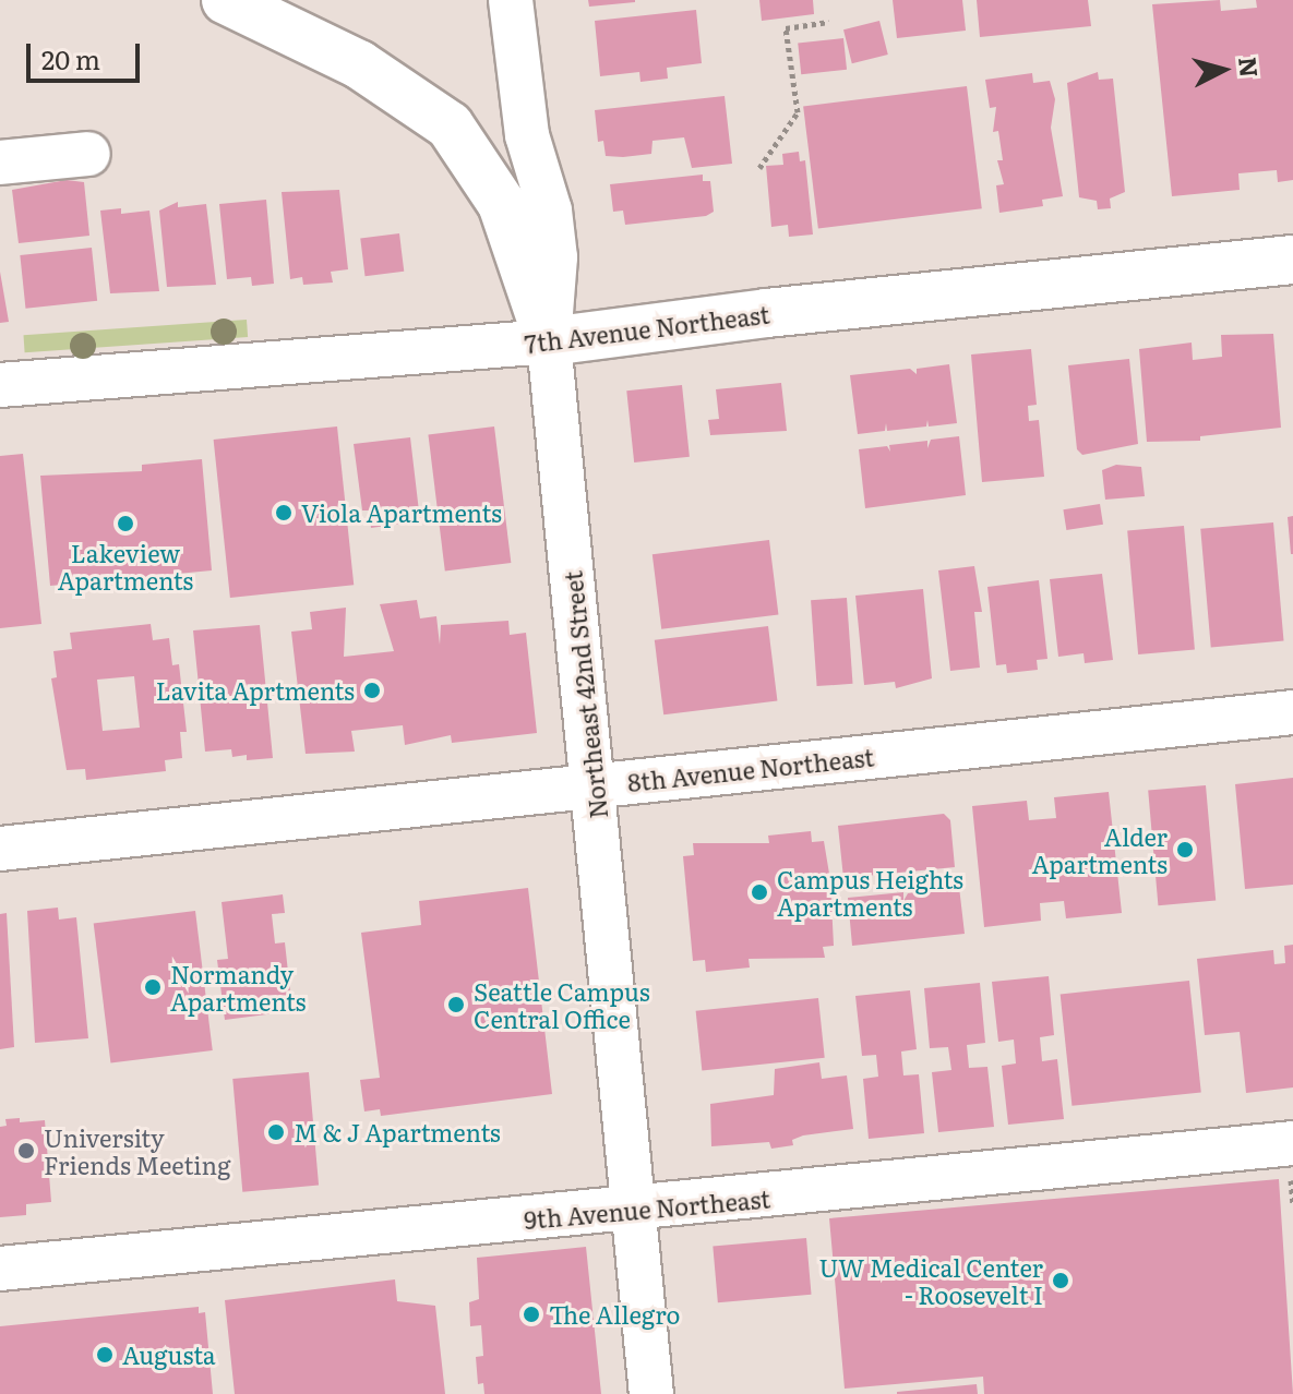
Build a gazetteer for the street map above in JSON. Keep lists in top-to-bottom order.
{
  "streets": {
    "main road": ["7th Avenue Northeast"],
    "street": ["Northeast 42nd Street", "8th Avenue Northeast", "9th Avenue Northeast"]
  },
  "crossings": [
    ["7th Avenue Northeast", "Northeast 42nd Street"],
    ["Northeast 42nd Street", "8th Avenue Northeast"],
    ["Northeast 42nd Street", "9th Avenue Northeast"]
  ],
  "places": [
    "Viola Apartments",
    "Lakeview Apartments",
    "Lavita Aprtments",
    "Alder Apartments",
    "Campus Heights Apartments",
    "Normandy Apartments",
    "Seattle Campus Central Office",
    "M & J Apartments",
    "University Friends Meeting",
    "UW Medical Center - Roosevelt I",
    "The Allegro",
    "Augusta"
  ],
  "scale_bar": "20 m",
  "north": "right"
}
